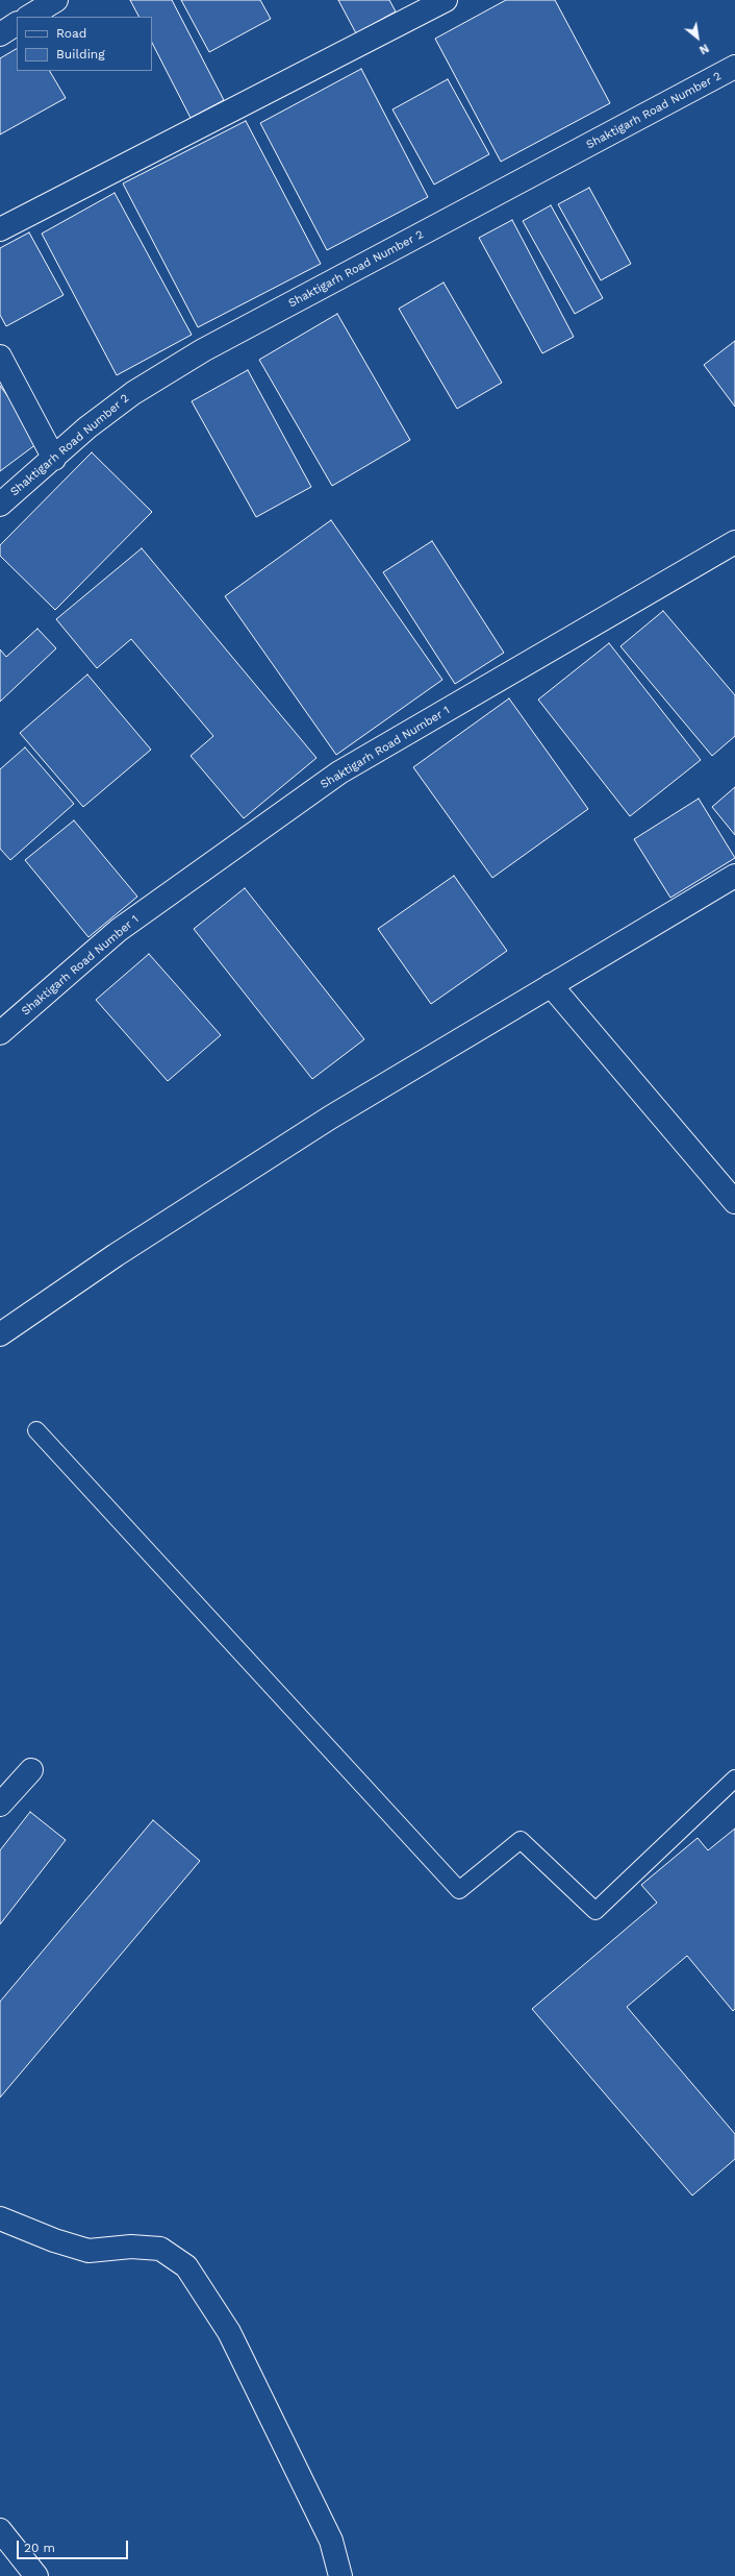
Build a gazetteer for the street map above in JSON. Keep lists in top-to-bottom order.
{
  "streets": {
    "street": ["Shaktigarh Road Number 2", "Shaktigarh Road Number 1"]
  },
  "legend": ["Road", "Building"],
  "scale_bar": "20 m",
  "north": "bottom right"
}
